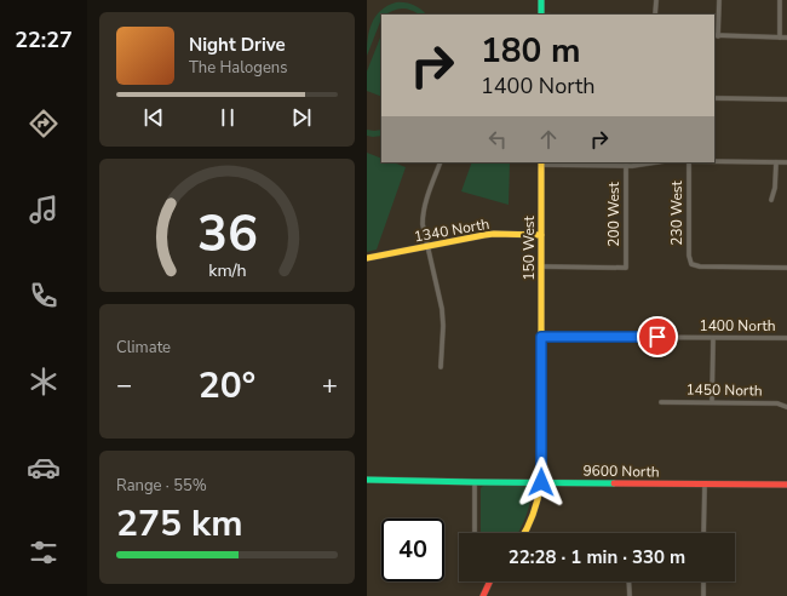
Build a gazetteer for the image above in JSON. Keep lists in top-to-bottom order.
{
  "streets": {
    "street": [
      "230 West",
      "200 West",
      "1340 North",
      "150 West",
      "1400 North",
      "1450 North",
      "9600 North"
    ]
  },
  "crossings": [
    ["200 West", "150 West"],
    ["1340 North", "150 West"],
    ["150 West", "1400 North"],
    ["150 West", "9600 North"]
  ],
  "page": {
    "tabs": "22:27",
    "turn": ["180 m", "1400 North"],
    "song": ["Night Drive", "The Halogens"],
    "tile": [
      "Climate",
      ["Range · 55%", "275 km"]
    ],
    "heat": ["−", "20°", "+"],
    "limit": "40",
    "trip": "22:28 · 1 min · 330 m",
    "gauge": ["36", "km/h"]
  }
}
